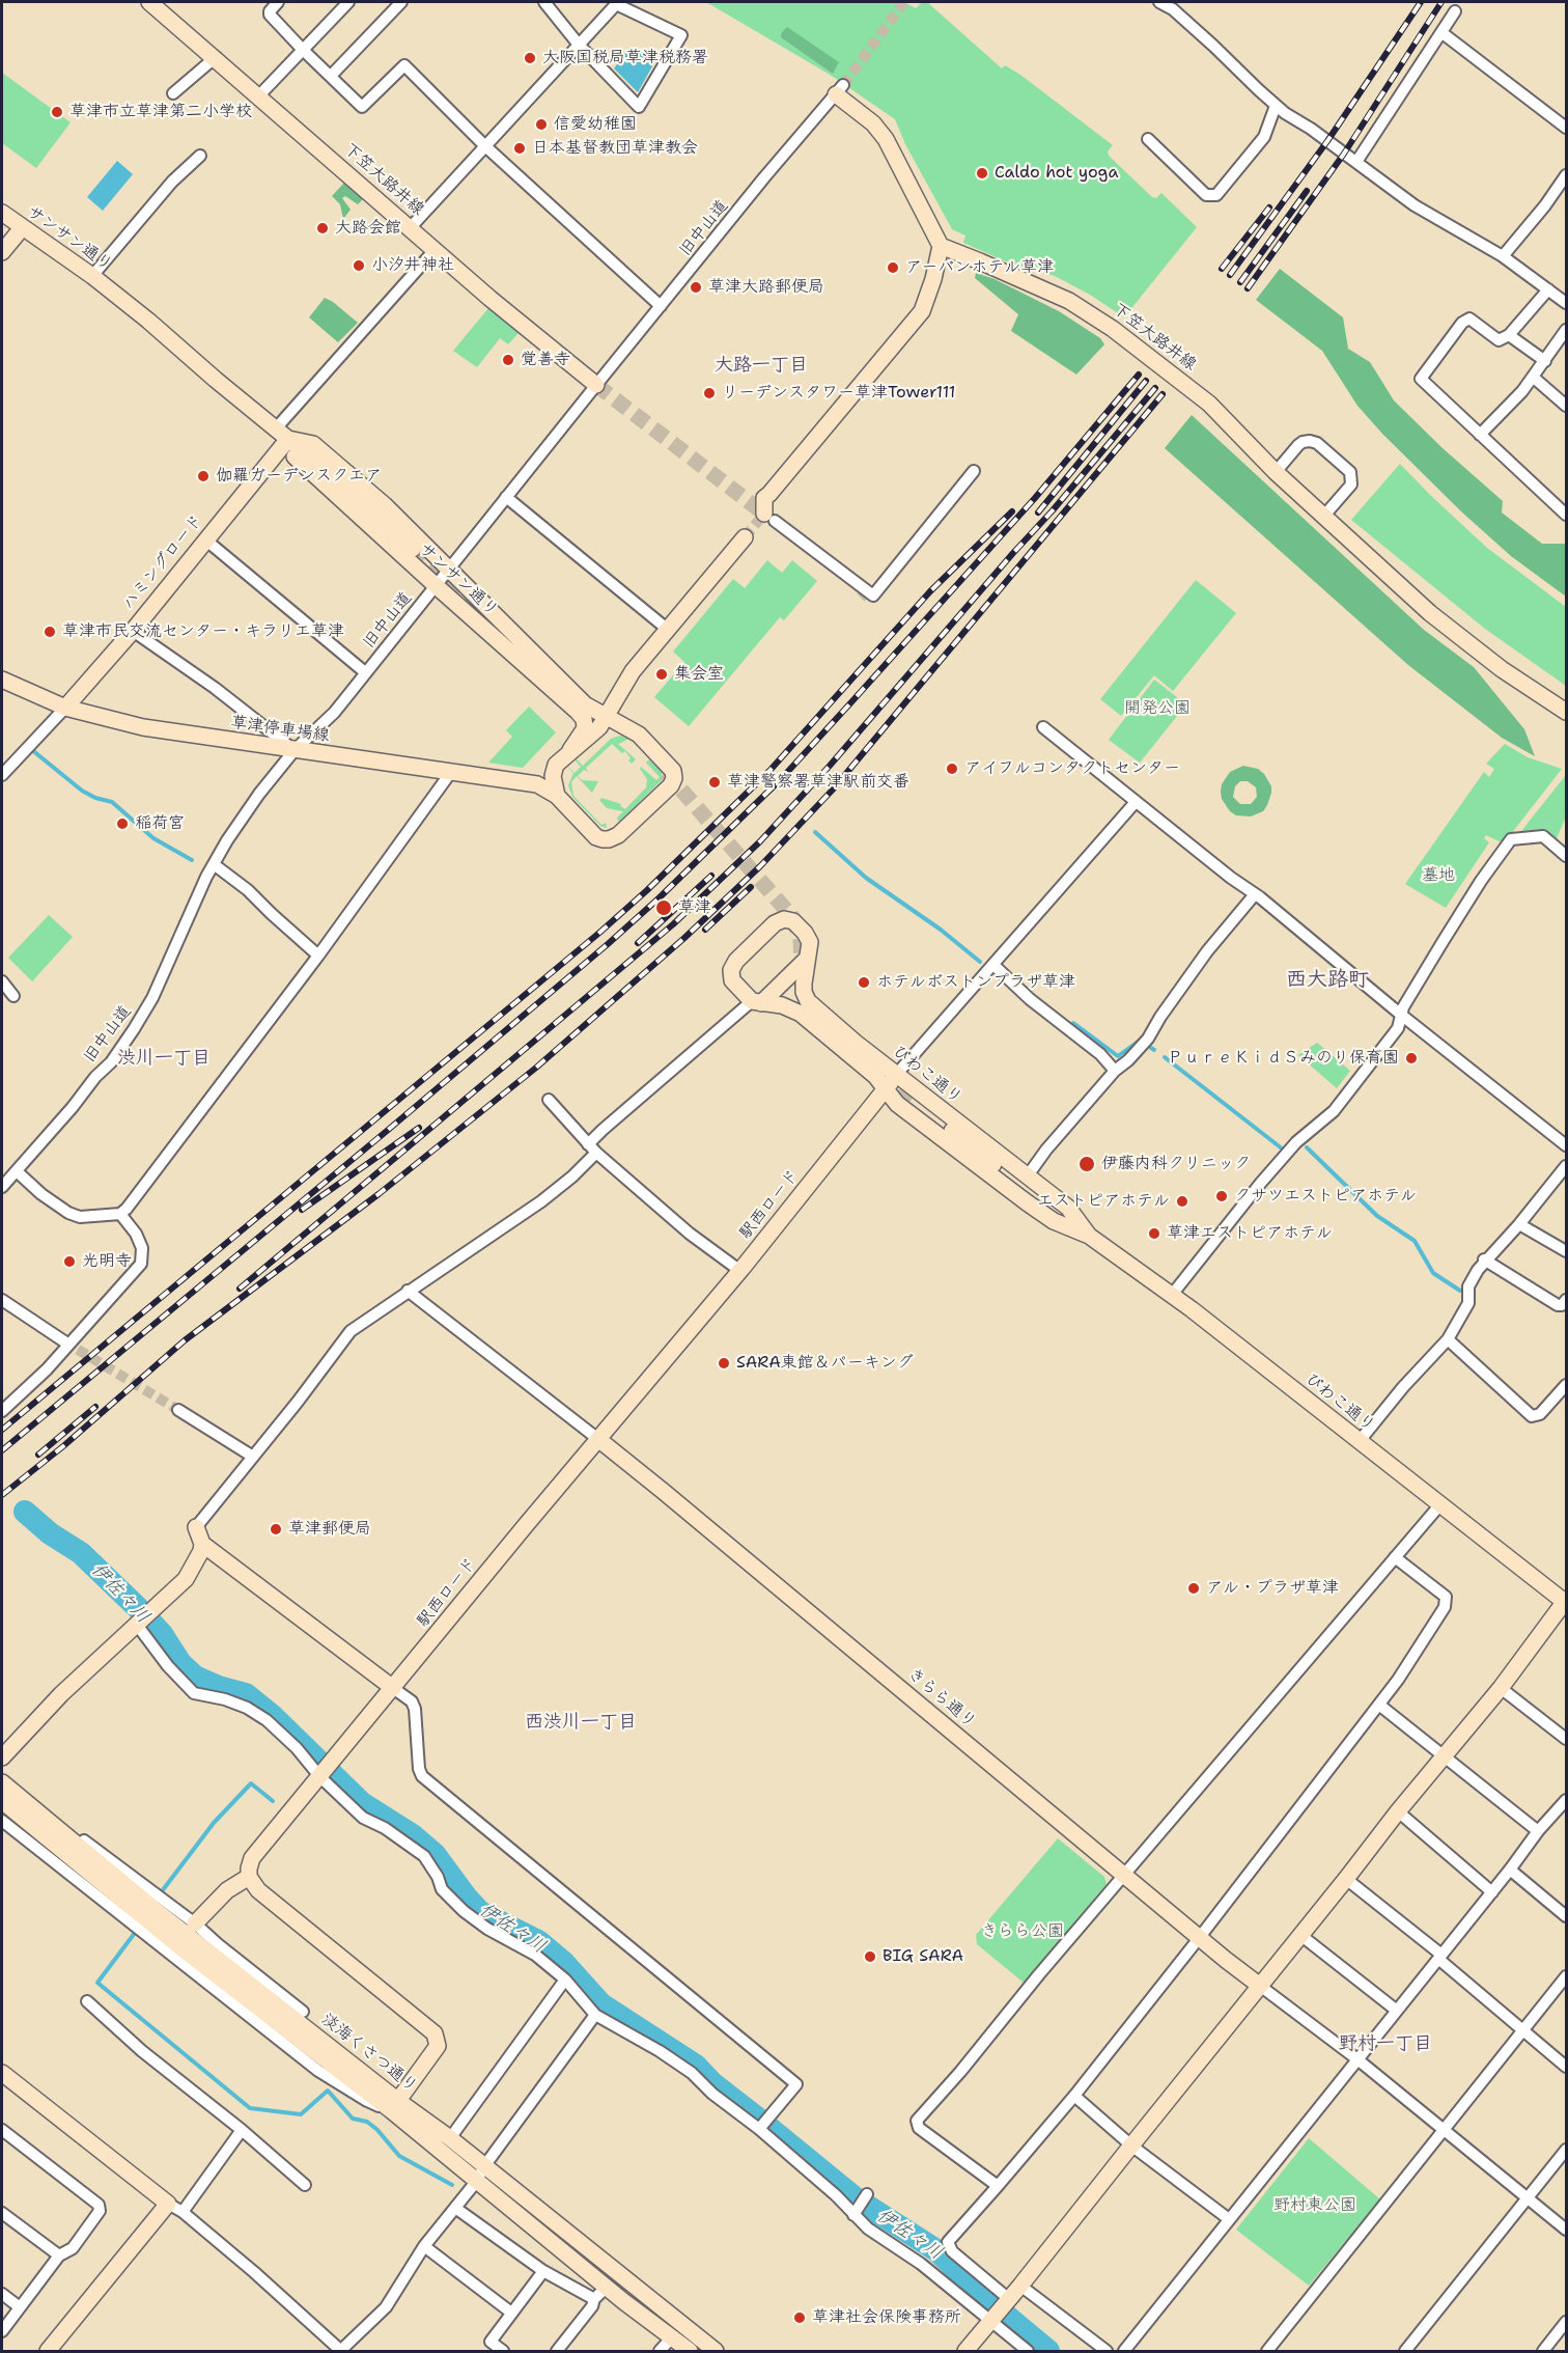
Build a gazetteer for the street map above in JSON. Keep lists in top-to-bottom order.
{
  "streets": {
    "street": [
      "下笠大路井線",
      "旧中山道",
      "サンサン通り",
      "ハミングロード",
      "草津停車場線",
      "びわこ通り",
      "駅西ロード",
      "きらら通り",
      "淡海くさつ通り"
    ]
  },
  "crossings": [
    ["下笠大路井線", "旧中山道"],
    ["旧中山道", "サンサン通り"],
    ["旧中山道", "草津停車場線"],
    ["サンサン通り", "ハミングロード"],
    ["サンサン通り", "草津停車場線"],
    ["ハミングロード", "草津停車場線"],
    ["びわこ通り", "駅西ロード"],
    ["駅西ロード", "きらら通り"]
  ],
  "districts": [
    "大路一丁目",
    "西大路町",
    "渋川一丁目",
    "西渋川一丁目",
    "野村一丁目"
  ],
  "water": ["伊佐々川"],
  "parks": [
    "開発公園",
    "墓地",
    "きらら公園",
    "野村東公園"
  ],
  "places": [
    "大阪国税局草津税務署",
    "草津市立草津第二小学校",
    "信愛幼稚園",
    "日本基督教団草津教会",
    "Caldo hot yoga",
    "大路会館",
    "小汐井神社",
    "アーバンホテル草津",
    "草津大路郵便局",
    "覚善寺",
    "リーデンスタワー草津Tower111",
    "伽羅ガーデンスクエア",
    "草津市民交流センター・キラリエ草津",
    "集会室",
    "アイフルコンタクトセンター",
    "草津警察署草津駅前交番",
    "稲荷宮",
    "草津",
    "ホテルボストンプラザ草津",
    "ＰｕｒｅＫｉｄＳみのり保育園",
    "伊藤内科クリニック",
    "クサツエストピアホテル",
    "エストピアホテル",
    "草津エストピアホテル",
    "光明寺",
    "SARA東館＆パーキング",
    "草津郵便局",
    "アル・プラザ草津",
    "BIG SARA",
    "草津社会保険事務所"
  ]
}
